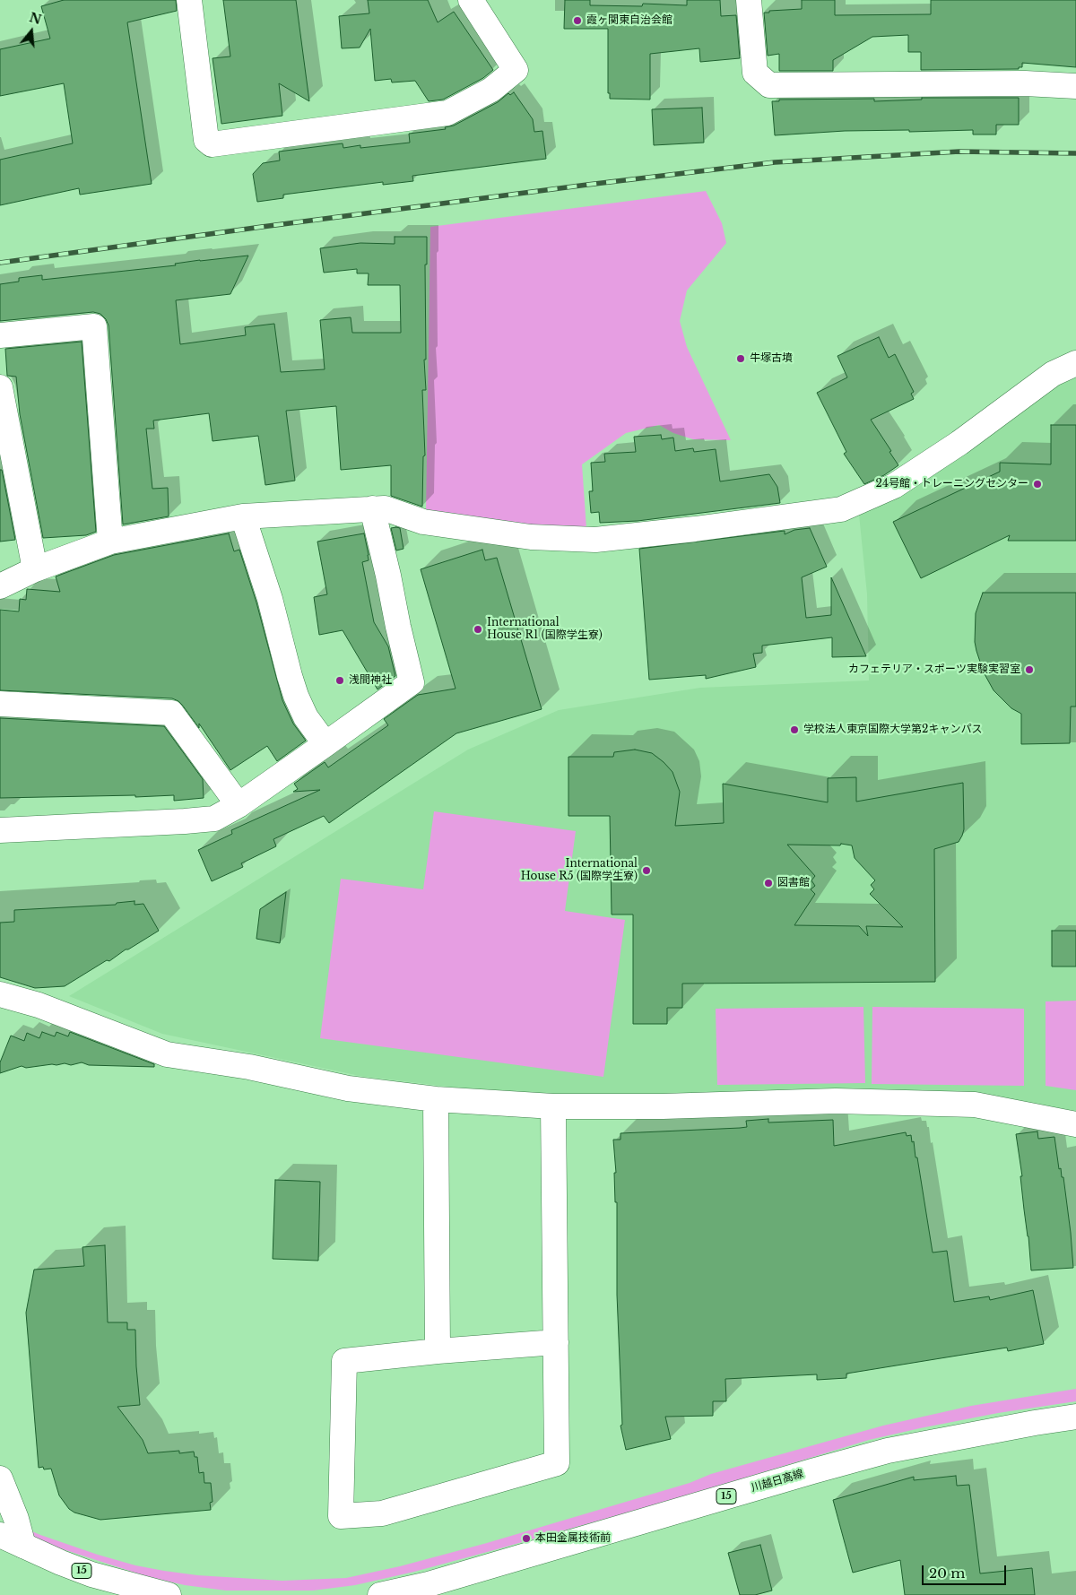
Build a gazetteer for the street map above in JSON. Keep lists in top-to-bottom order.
{
  "streets": {
    "street": ["川越日高線", "15"]
  },
  "places": [
    "霞ヶ関東自治会館",
    "牛塚古墳",
    "24号館・トレーニングセンター",
    "International House R1 (国際学生寮)",
    "カフェテリア・スポーツ実験実習室",
    "浅間神社",
    "学校法人東京国際大学第2キャンパス",
    "International House R5 (国際学生寮)",
    "図書館",
    "本田金属技術前"
  ],
  "scale_bar": "20 m",
  "north": "top"
}
